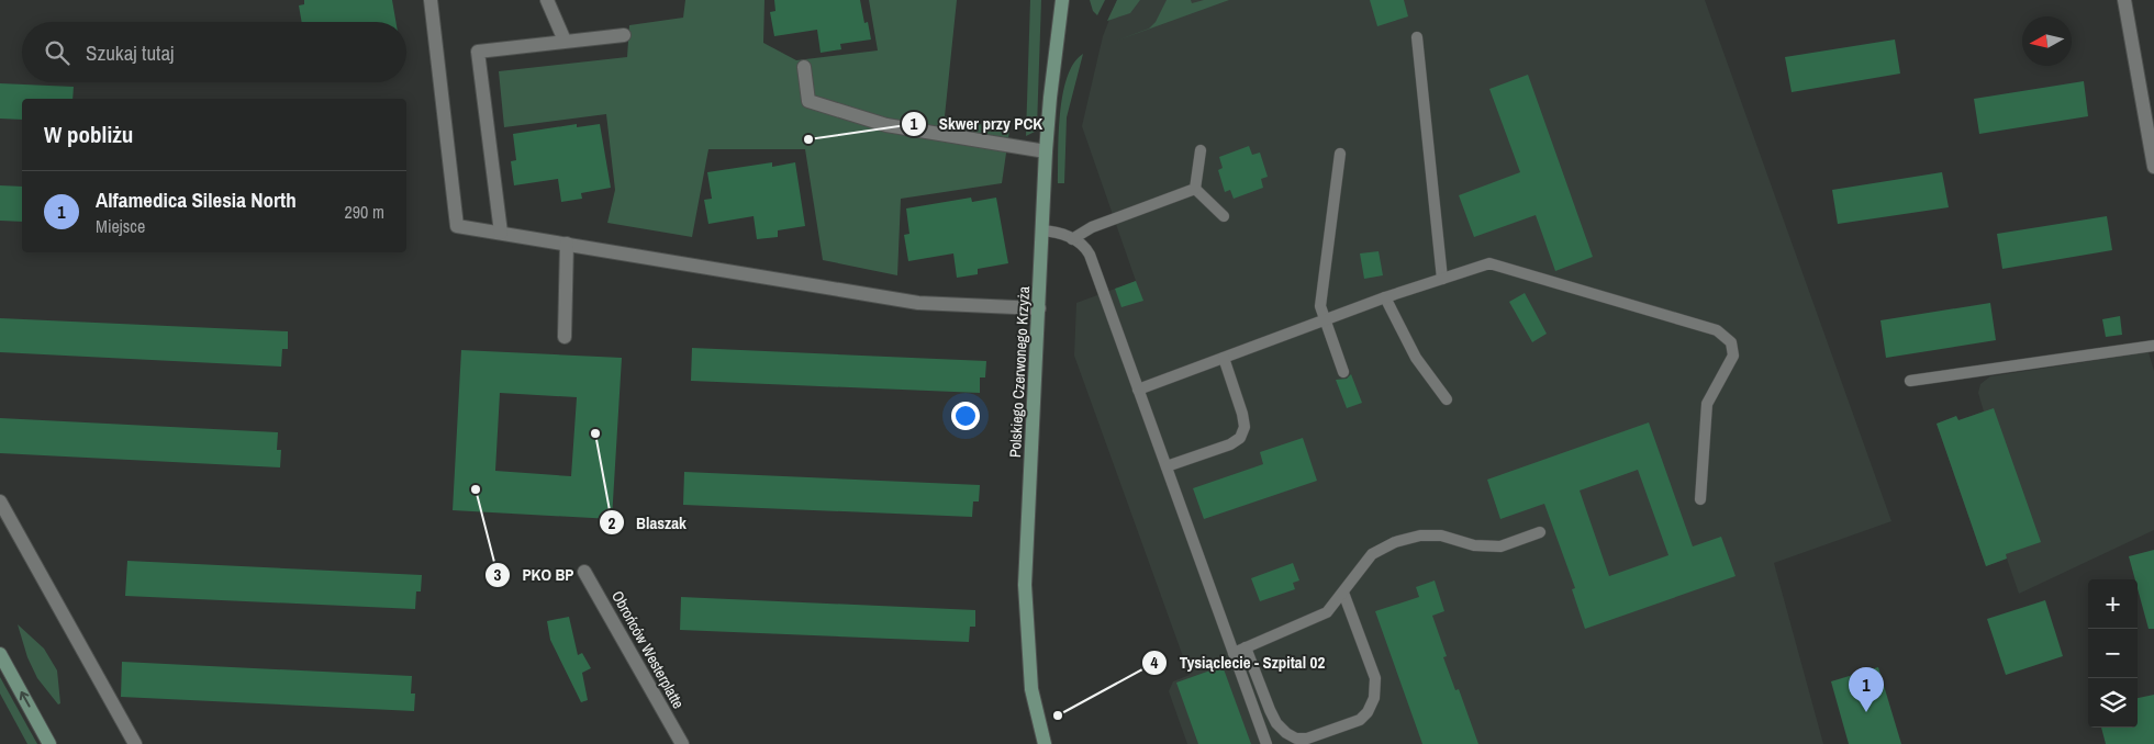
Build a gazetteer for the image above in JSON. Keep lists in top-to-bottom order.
{
  "streets": {
    "street": ["Polskiego Czerwonego Krzyża", "Obrońców Westerplatte"]
  },
  "places": [
    "Skwer przy PCK",
    "Blaszak",
    "PKO BP",
    "Tysiąclecie - Szpital 02"
  ],
  "north": "left",
  "page": {
    "search": "Szukaj tutaj",
    "heading": "W pobliżu",
    "list": [
      {
        "mark": "1",
        "name": "Alfamedica Silesia North",
        "note": "Miejsce",
        "value": "290 m"
      }
    ],
    "map_buttons": ["+", "−"],
    "pins": "1"
  }
}
